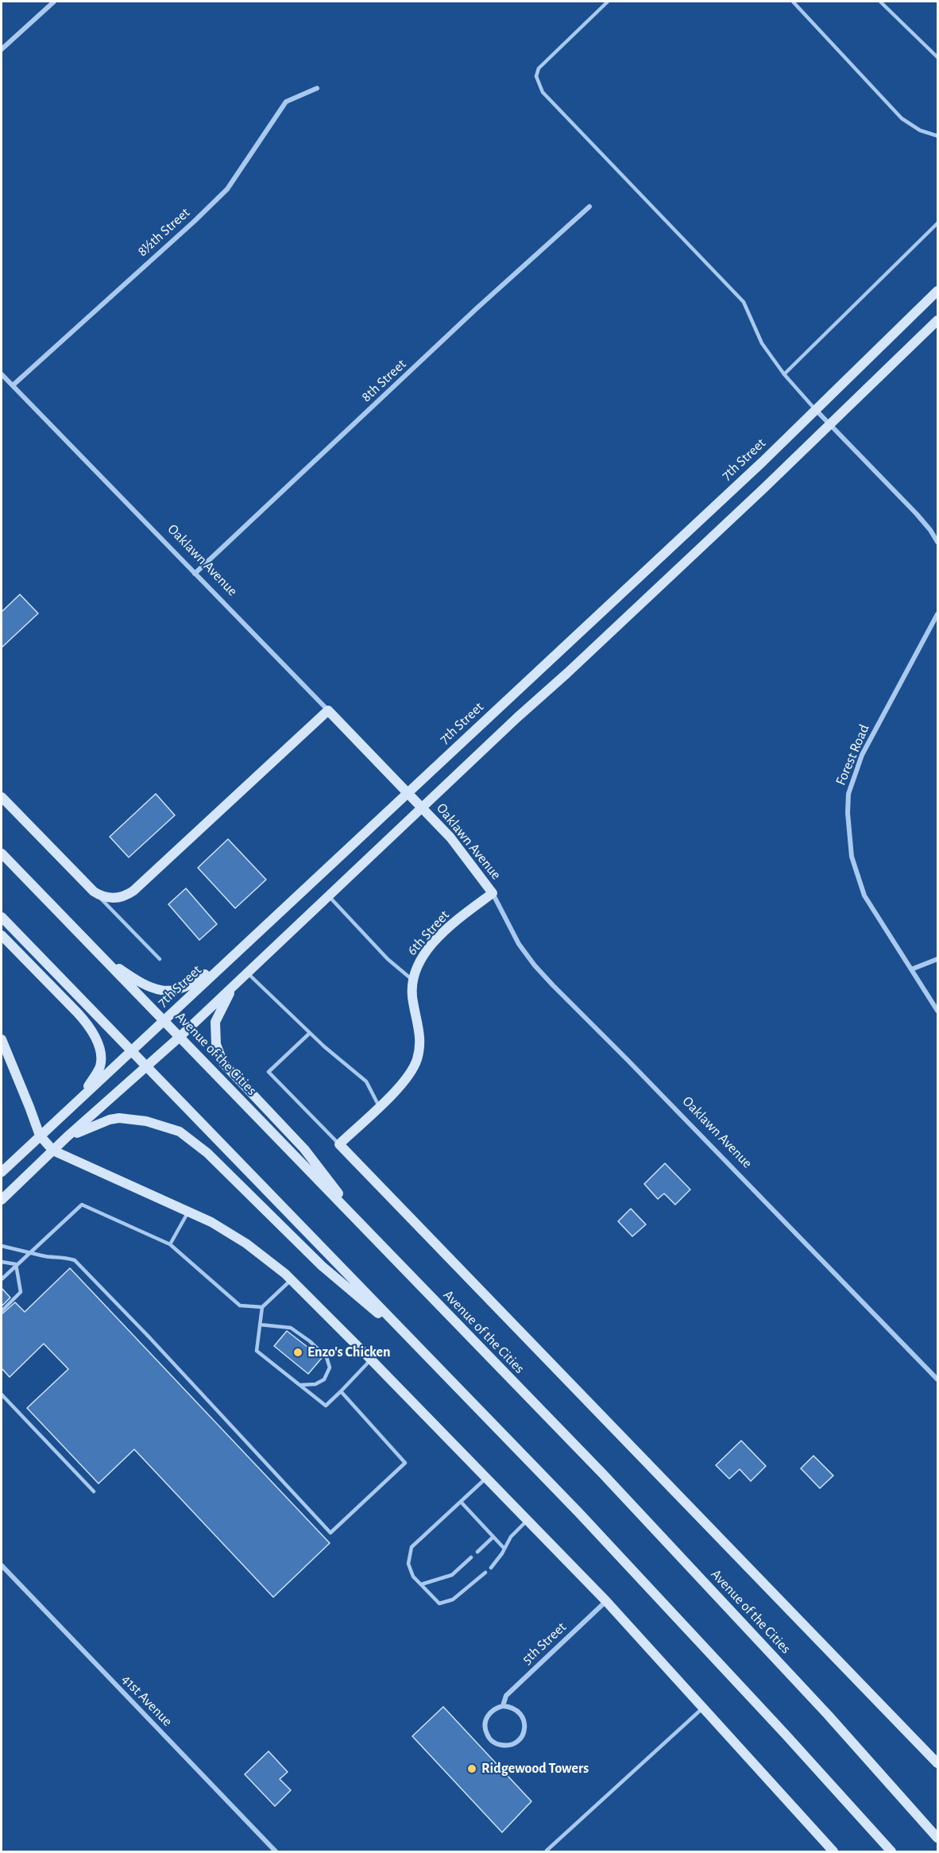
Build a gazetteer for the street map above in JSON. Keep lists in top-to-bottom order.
{
  "streets": {
    "main road": [
      "7th Street",
      "Oaklawn Avenue",
      "6th Street",
      "Avenue of the Cities"
    ],
    "street": [
      "8½th Street",
      "8th Street",
      "Forest Road",
      "5th Street",
      "41st Avenue"
    ]
  },
  "crossings": [
    ["8½th Street", "Oaklawn Avenue"],
    ["8th Street", "Oaklawn Avenue"],
    ["7th Street", "Oaklawn Avenue"],
    ["7th Street", "Avenue of the Cities"],
    ["Oaklawn Avenue", "6th Street"],
    ["6th Street", "Avenue of the Cities"]
  ],
  "places": ["Enzo's Chicken", "Ridgewood Towers"]
}
